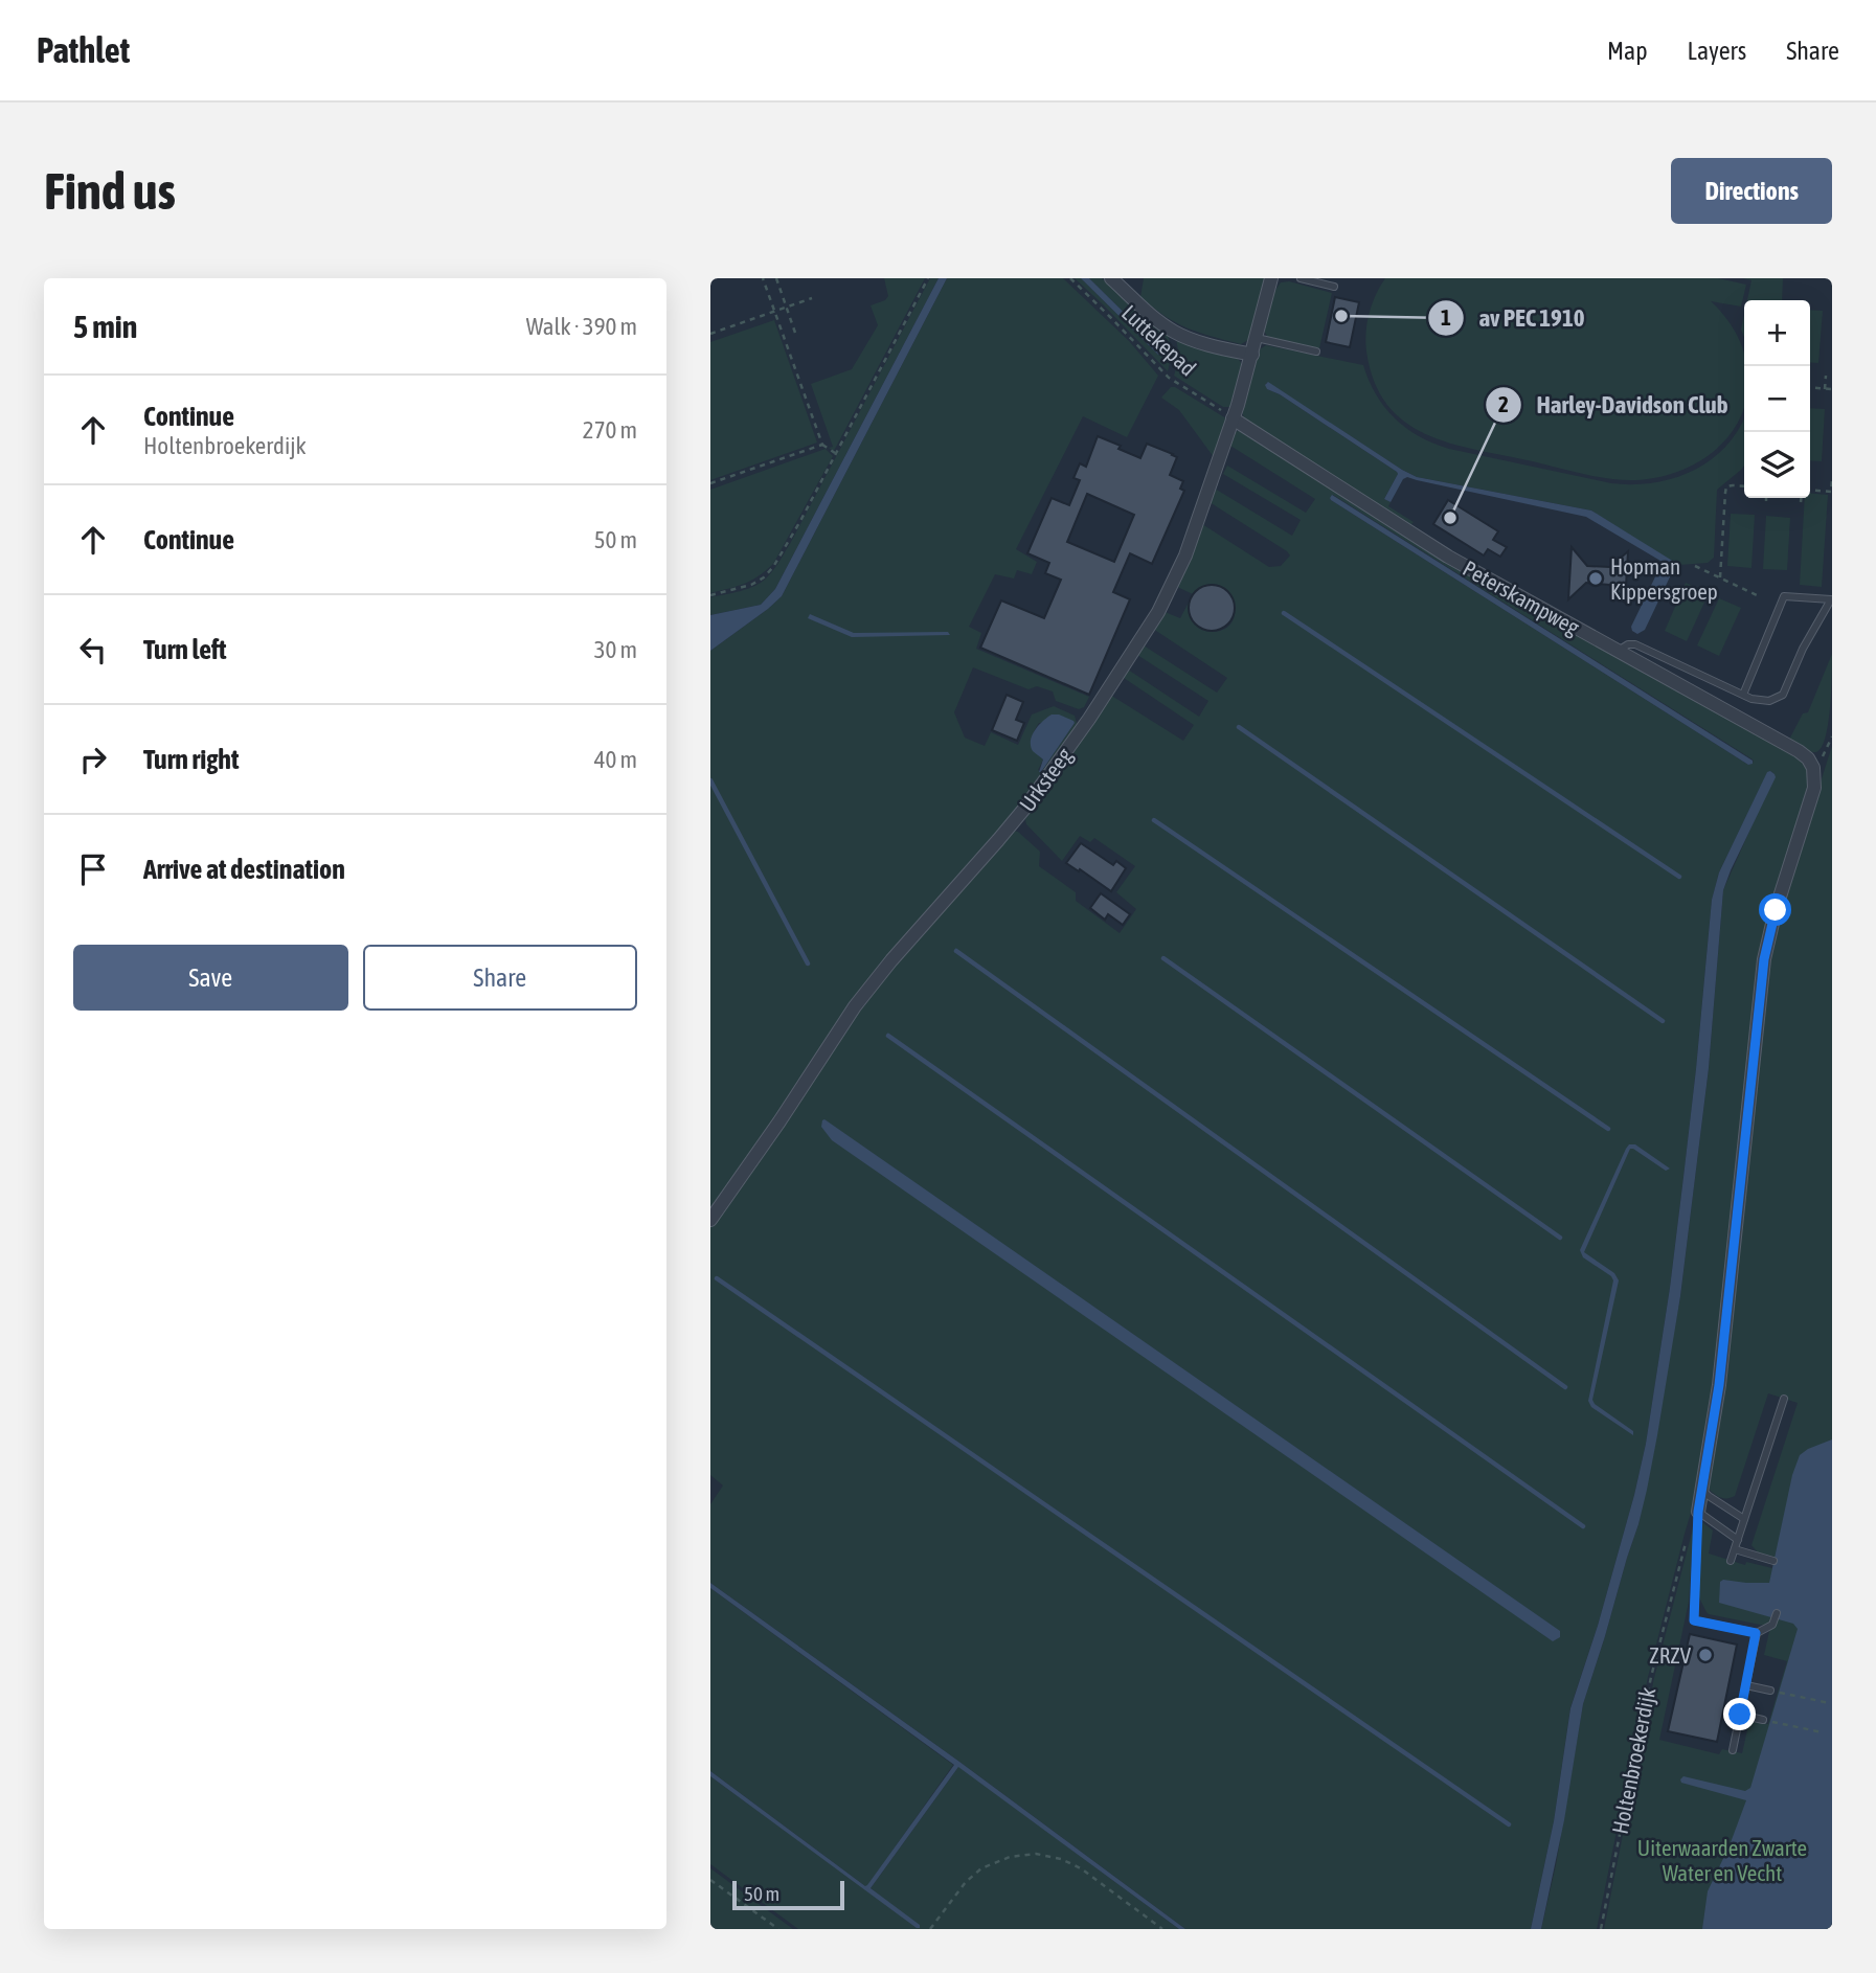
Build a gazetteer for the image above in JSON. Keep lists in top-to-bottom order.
{
  "streets": {
    "street": ["Peterskampweg", "Urksteeg"],
    "path": ["Luttekepad", "Holtenbroekerdijk"]
  },
  "crossings": [
    ["Luttekepad", "Peterskampweg"],
    ["Luttekepad", "Urksteeg"],
    ["Peterskampweg", "Urksteeg"]
  ],
  "parks": ["Uiterwaarden Zwarte Water en Vecht"],
  "places": [
    "av PEC 1910",
    "Harley-Davidson Club",
    "Hopman Kippersgroep",
    "ZRZV"
  ],
  "scale_bar": "50 m",
  "page": {
    "header": "Pathlet",
    "nav": ["Map", "Layers", "Share"],
    "buttons": [
      "Directions",
      ["Save", "Share"]
    ],
    "title": "Find us",
    "heading": ["5 min", "Walk · 390 m"],
    "map_buttons": ["+", "−"],
    "list": [
      ["Continue", "Holtenbroekerdijk", "270 m"],
      ["Continue", "50 m"],
      ["Turn left", "30 m"],
      ["Turn right", "40 m"],
      "Arrive at destination"
    ],
    "scale": "50 m"
  }
}
